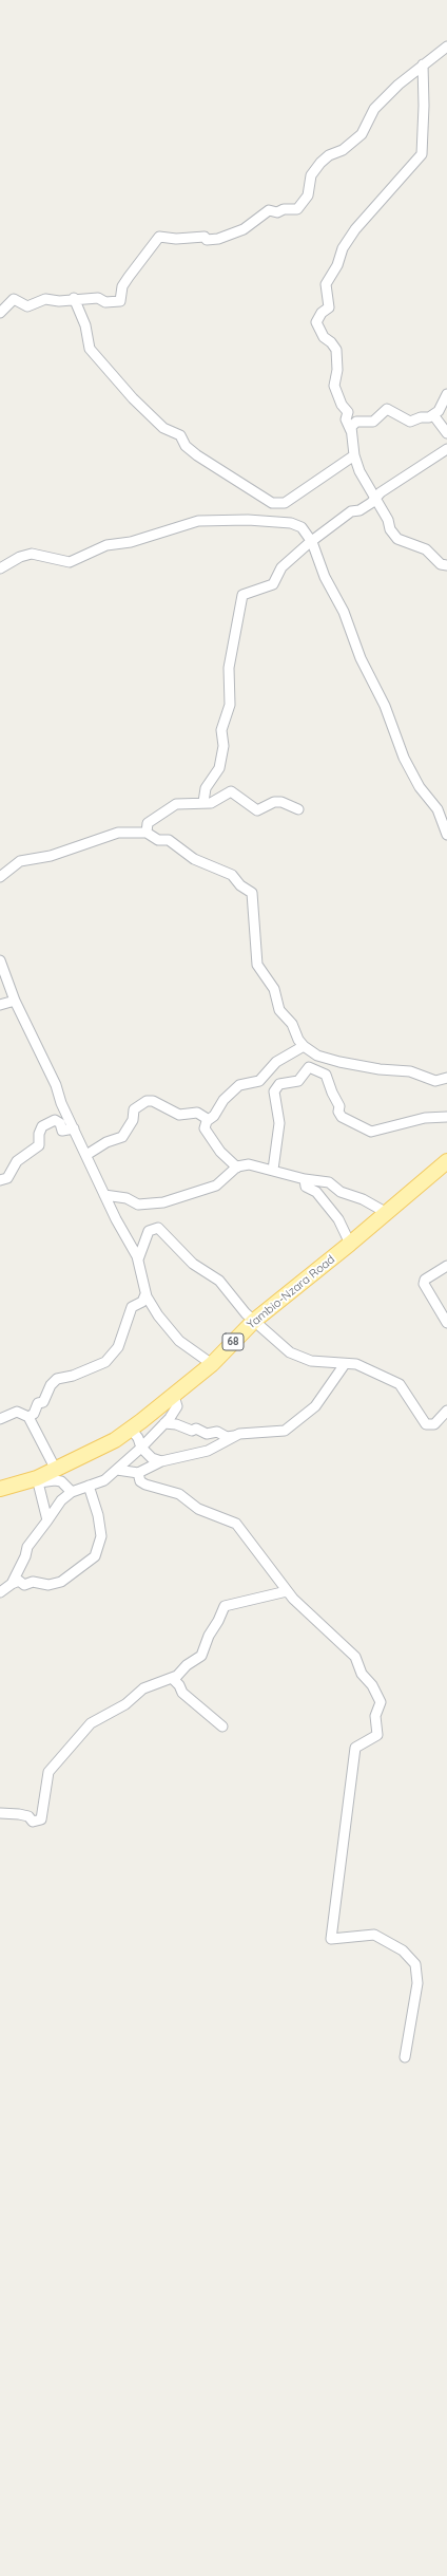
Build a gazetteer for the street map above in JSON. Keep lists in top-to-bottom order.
{
  "streets": {
    "main road": ["Yambio-Nzara Road", "68"]
  }
}
